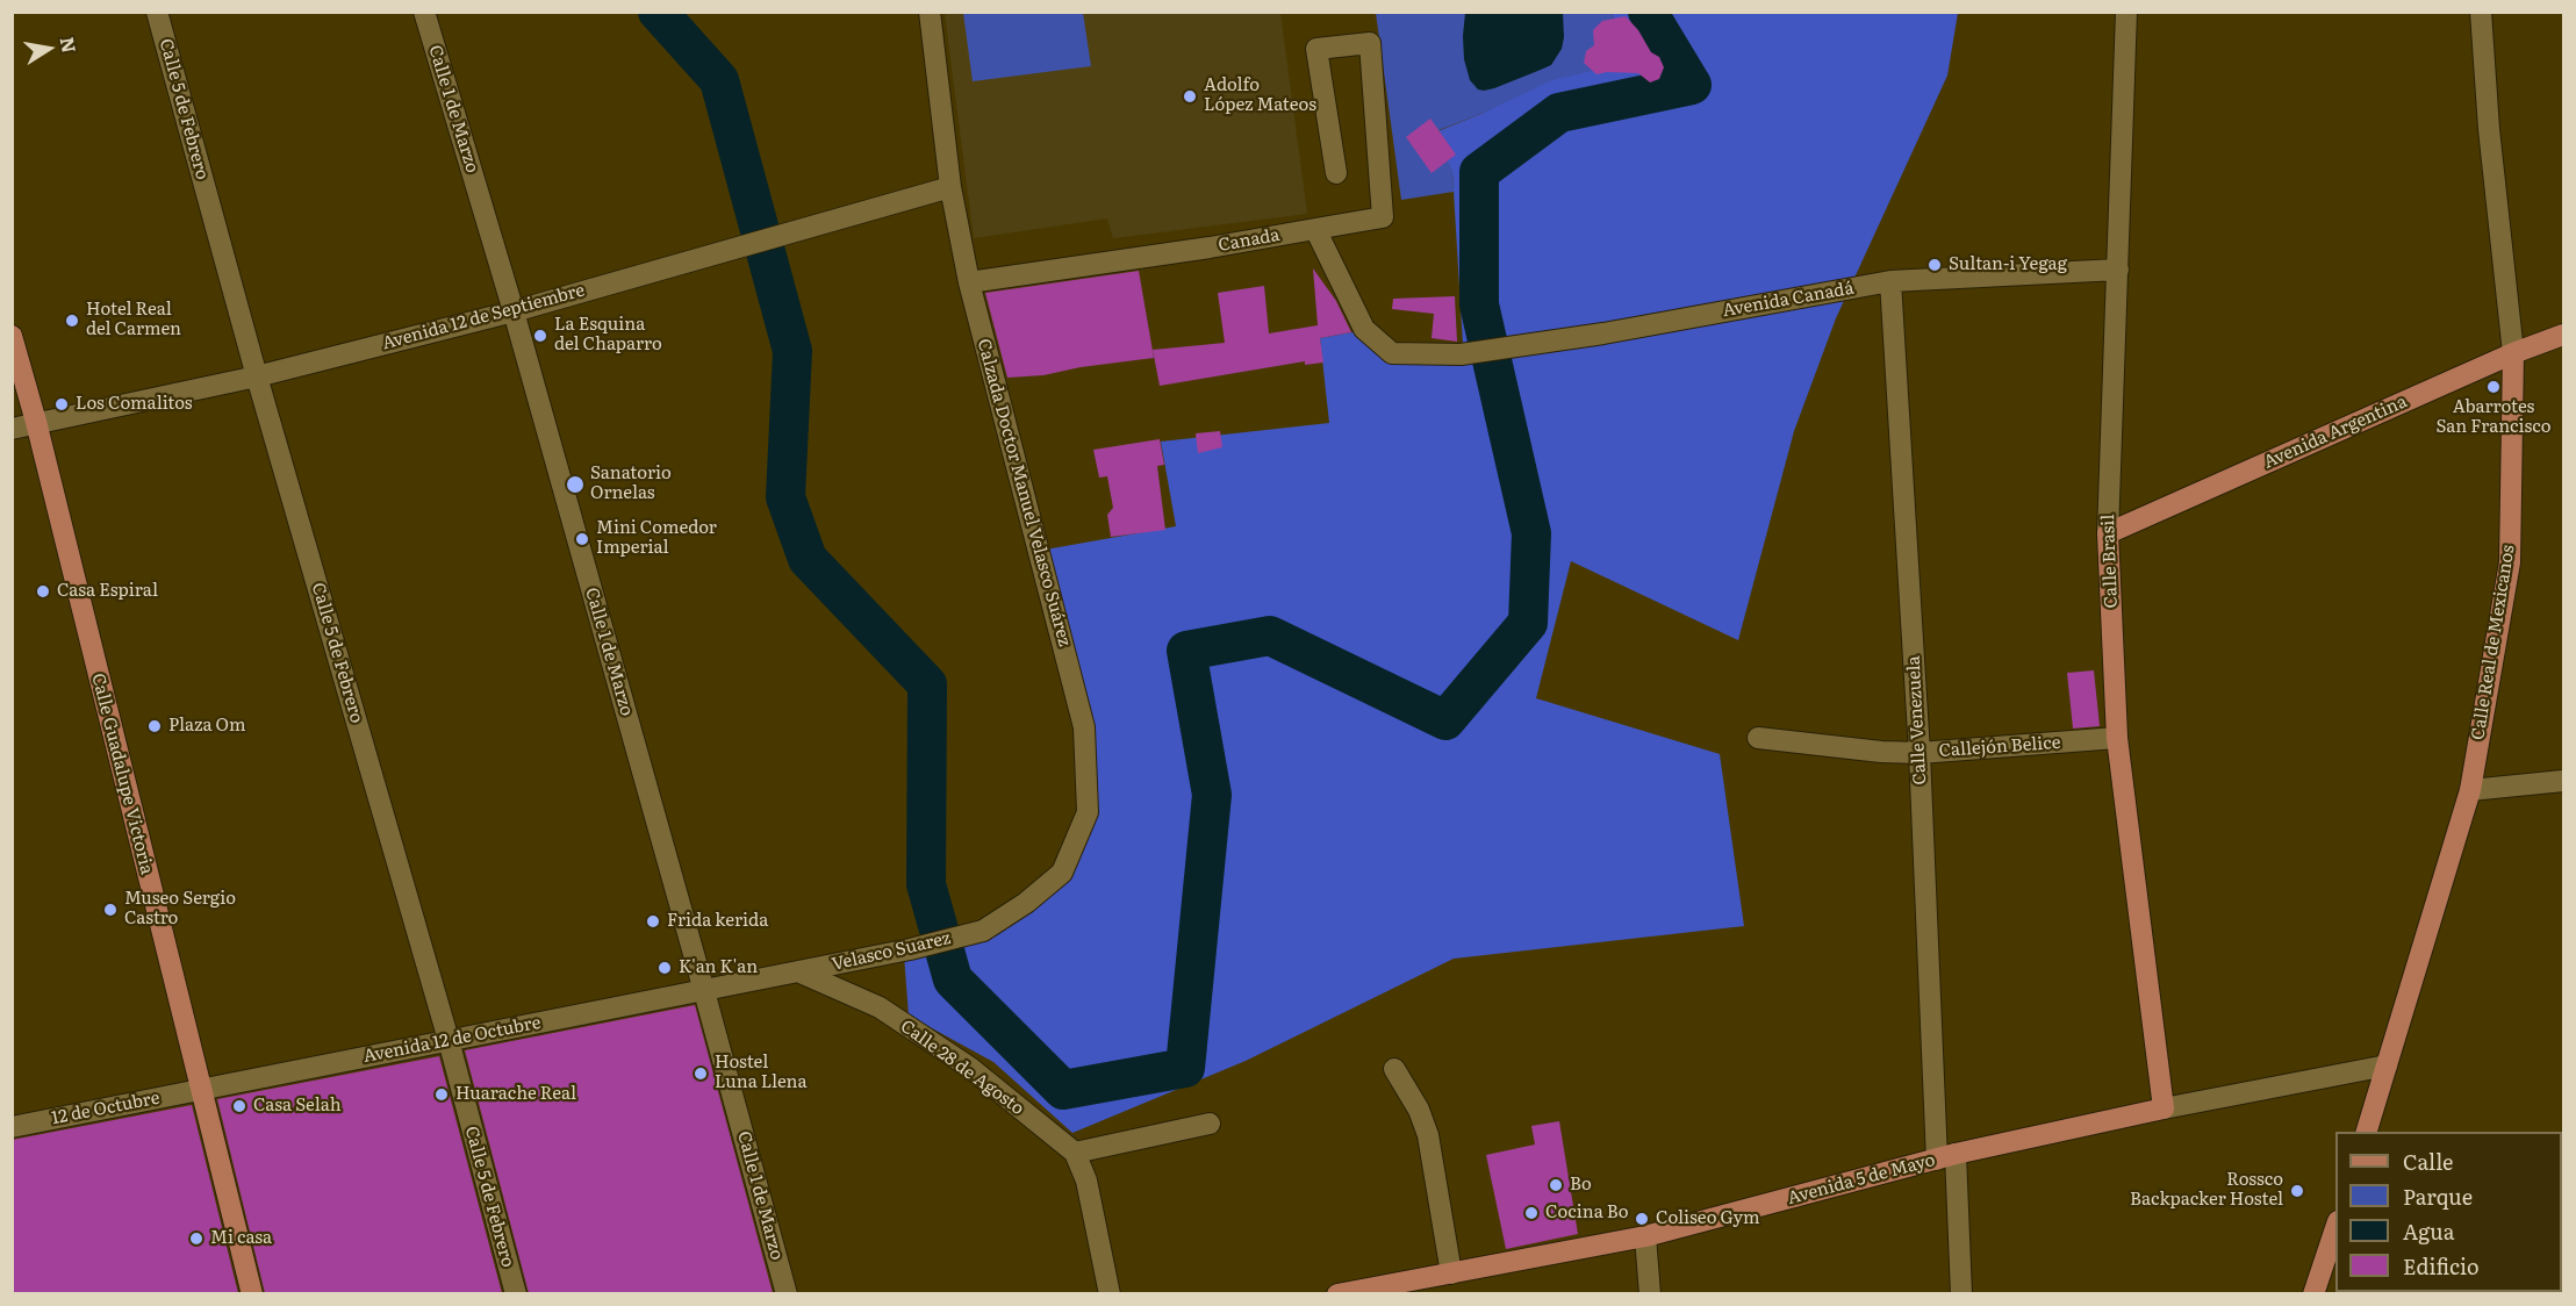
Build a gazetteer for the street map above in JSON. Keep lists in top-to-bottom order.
{
  "streets": {
    "main road": [
      "Avenida Argentina",
      "Calle Brasil",
      "Calle Real de Mexicanos",
      "Calle Guadalupe Victoria",
      "Avenida 5 de Mayo"
    ],
    "street": [
      "Calle 5 de Febrero",
      "Calle 1 de Marzo",
      "Canada",
      "Avenida Canadá",
      "Avenida 12 de Septiembre",
      "Calzada Doctor Manuel Velasco Suárez",
      "Calle Venezuela",
      "Callejón Belice",
      "Velasco Suarez",
      "Avenida 12 de Octubre",
      "Calle 28 de Agosto",
      "12 de Octubre"
    ]
  },
  "crossings": [
    ["Calle 5 de Febrero", "Avenida 12 de Septiembre"],
    ["Calle 5 de Febrero", "Avenida 12 de Octubre"],
    ["Calle 1 de Marzo", "Avenida 12 de Septiembre"],
    ["Calle 1 de Marzo", "Avenida 12 de Octubre"],
    ["Canada", "Avenida Canadá"],
    ["Canada", "Calzada Doctor Manuel Velasco Suárez"],
    ["Avenida Canadá", "Calle Brasil"],
    ["Avenida Canadá", "Calle Venezuela"],
    ["Avenida 12 de Septiembre", "Calzada Doctor Manuel Velasco Suárez"],
    ["Avenida 12 de Septiembre", "Calle Guadalupe Victoria"],
    ["Avenida Argentina", "Calle Brasil"],
    ["Avenida Argentina", "Calle Real de Mexicanos"],
    ["Calzada Doctor Manuel Velasco Suárez", "Velasco Suarez"],
    ["Calle Brasil", "Callejón Belice"],
    ["Calle Brasil", "Avenida 5 de Mayo"],
    ["Calle Real de Mexicanos", "Avenida 5 de Mayo"],
    ["Calle Venezuela", "Callejón Belice"],
    ["Calle Venezuela", "Avenida 5 de Mayo"],
    ["Calle Guadalupe Victoria", "Avenida 12 de Octubre"],
    ["Calle Guadalupe Victoria", "12 de Octubre"],
    ["Velasco Suarez", "Calle 28 de Agosto"],
    ["Avenida 12 de Octubre", "12 de Octubre"]
  ],
  "places": [
    "Adolfo López Mateos",
    "Sultan-i Yegag",
    "Hotel Real del Carmen",
    "La Esquina del Chaparro",
    "Abarrotes San Francisco",
    "Los Comalitos",
    "Sanatorio Ornelas",
    "Mini Comedor Imperial",
    "Casa Espiral",
    "Plaza Om",
    "Museo Sergio Castro",
    "Frida kerida",
    "K'an K'an",
    "Hostel Luna Llena",
    "Huarache Real",
    "Casa Selah",
    "Bo",
    "Rossco Backpacker Hostel",
    "Cocina Bo",
    "Coliseo Gym",
    "Mi casa"
  ],
  "legend": [
    "Calle",
    "Parque",
    "Agua",
    "Edificio"
  ],
  "north": "right"
}
